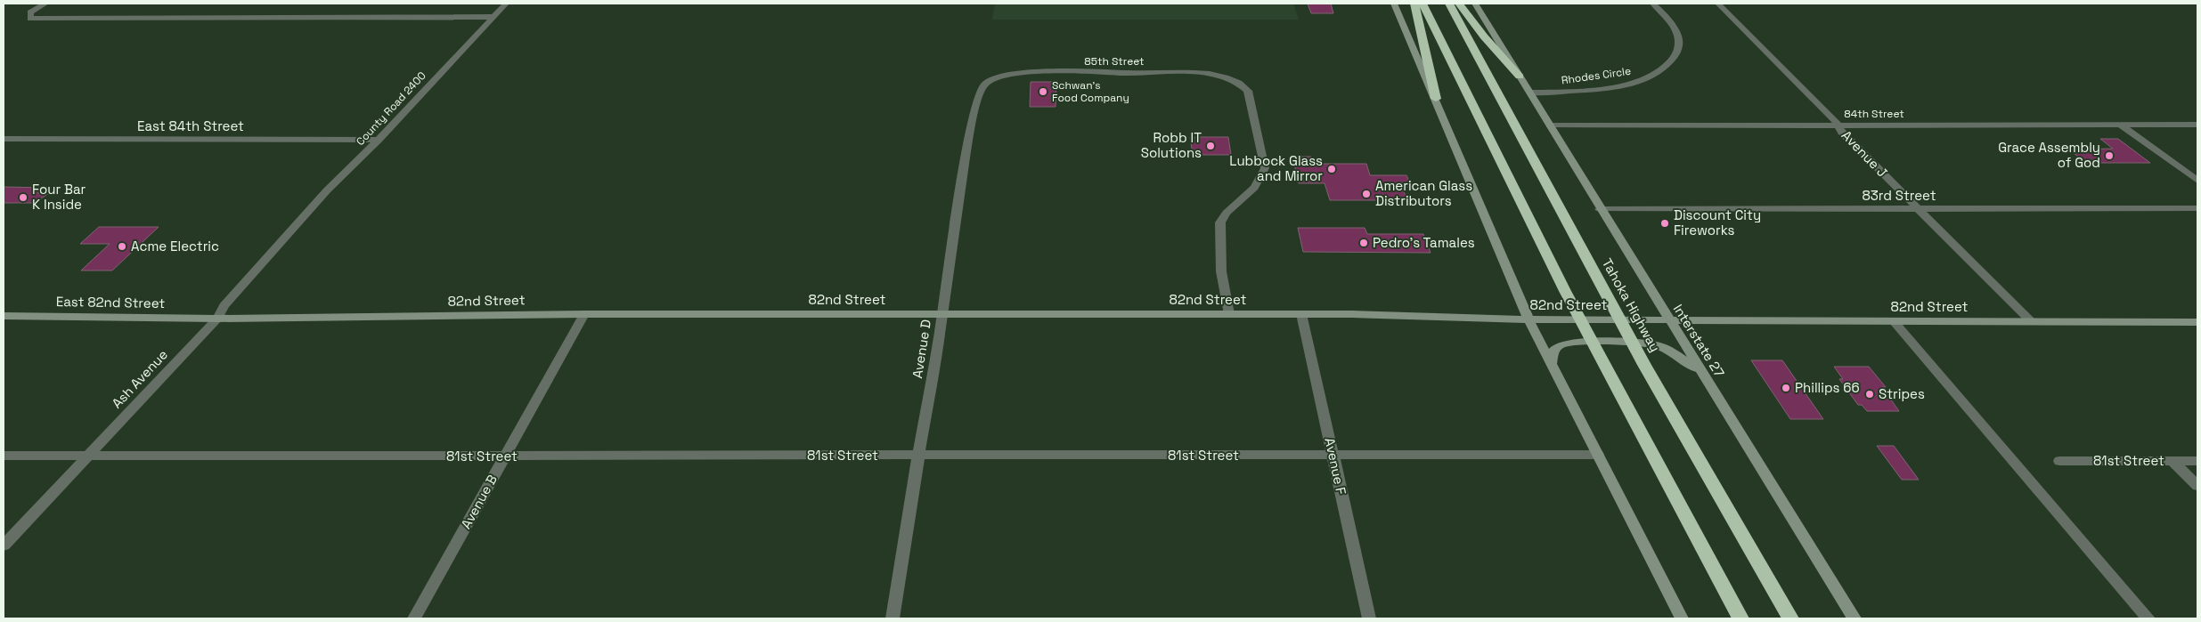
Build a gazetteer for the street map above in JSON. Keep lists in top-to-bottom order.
{
  "streets": {
    "highway": ["Tahoka Highway"],
    "main road": ["82nd Street", "East 82nd Street", "Interstate 27"],
    "street": [
      "85th Street",
      "Rhodes Circle",
      "County Road 2400",
      "84th Street",
      "East 84th Street",
      "Avenue J",
      "83rd Street",
      "Avenue D",
      "Ash Avenue",
      "81st Street",
      "Avenue F",
      "Avenue B"
    ]
  },
  "crossings": [
    ["85th Street", "82nd Street"],
    ["85th Street", "Avenue D"],
    ["Rhodes Circle", "Interstate 27"],
    ["County Road 2400", "East 84th Street"],
    ["County Road 2400", "Ash Avenue"],
    ["84th Street", "Avenue J"],
    ["84th Street", "Interstate 27"],
    ["Avenue J", "83rd Street"],
    ["Avenue J", "82nd Street"],
    ["83rd Street", "Interstate 27"],
    ["82nd Street", "East 82nd Street"],
    ["82nd Street", "Interstate 27"],
    ["82nd Street", "Avenue D"],
    ["82nd Street", "Ash Avenue"],
    ["82nd Street", "Avenue F"],
    ["82nd Street", "Avenue B"],
    ["East 82nd Street", "Ash Avenue"],
    ["Avenue D", "81st Street"],
    ["Ash Avenue", "81st Street"],
    ["81st Street", "Avenue F"],
    ["81st Street", "Avenue B"]
  ],
  "places": [
    "Schwan's Food Company",
    "Robb IT Solutions",
    "Grace Assembly of God",
    "Lubbock Glass and Mirror",
    "American Glass Distributors",
    "Four Bar K Inside",
    "Discount City Fireworks",
    "Pedro's Tamales",
    "Acme Electric",
    "Phillips 66",
    "Stripes"
  ]
}
